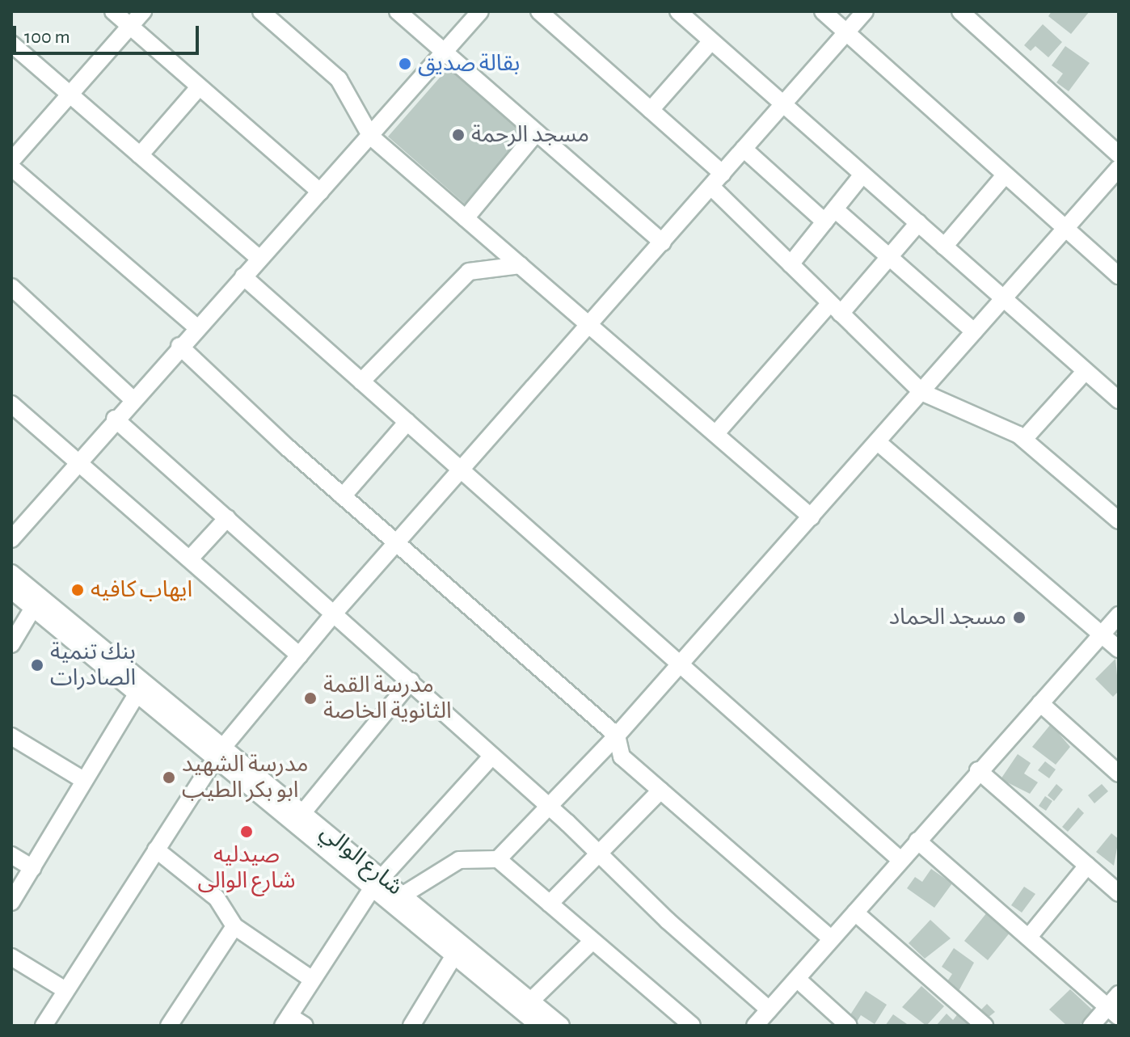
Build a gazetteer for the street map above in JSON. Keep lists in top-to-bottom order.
{
  "streets": {
    "street": ["شارع الوالي"]
  },
  "places": [
    "بقالة صديق",
    "مسجد الرحمة",
    "ايهاب كافيه",
    "مسجد الحماد",
    "بنك تنمية الصادرات",
    "مدرسة القمة الثانوية الخاصة",
    "مدرسة الشهيد ابو بكر الطيب",
    "صيدليه شارع الوالى"
  ],
  "scale_bar": "100 m"
}
